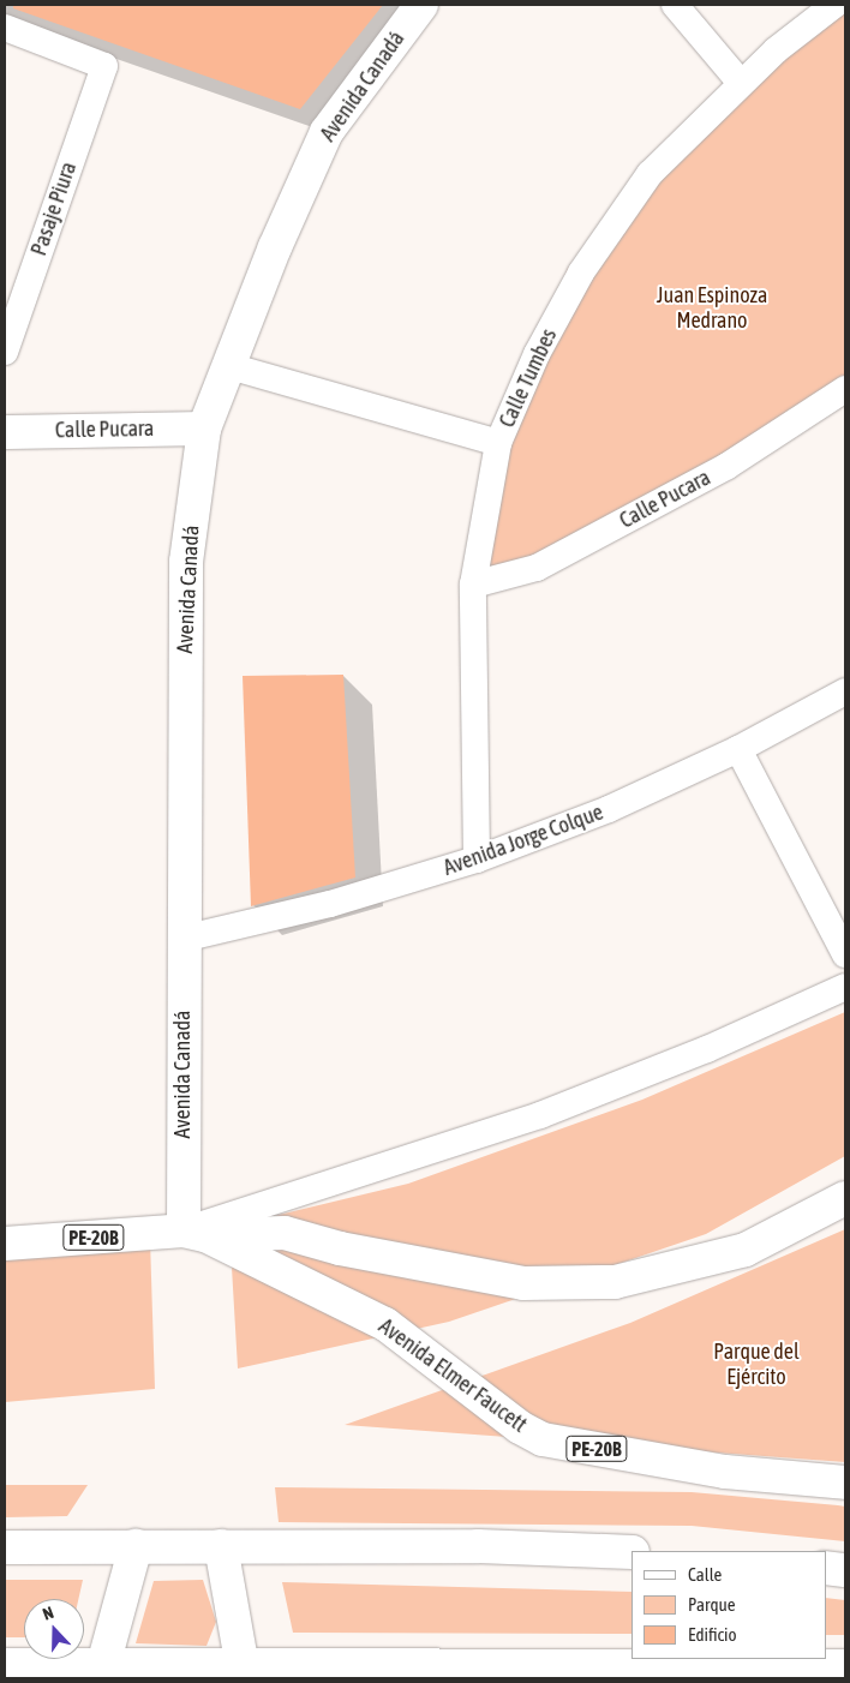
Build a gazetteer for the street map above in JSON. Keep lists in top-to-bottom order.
{
  "streets": {
    "main road": [
      "Avenida Canadá",
      "Calle Pucara",
      "PE-20B",
      "Avenida Elmer Faucett"
    ],
    "street": ["Pasaje Piura", "Calle Tumbes", "Avenida Jorge Colque"]
  },
  "crossings": [
    ["Avenida Canadá", "Calle Pucara"],
    ["Avenida Canadá", "Avenida Jorge Colque"],
    ["Avenida Canadá", "PE-20B"],
    ["Avenida Canadá", "Avenida Elmer Faucett"],
    ["Calle Tumbes", "Calle Pucara"],
    ["Calle Tumbes", "Avenida Jorge Colque"],
    ["PE-20B", "Avenida Elmer Faucett"]
  ],
  "parks": ["Juan Espinoza Medrano", "Parque del Ejército"],
  "legend": ["Calle", "Parque", "Edificio"],
  "north": "top"
}
